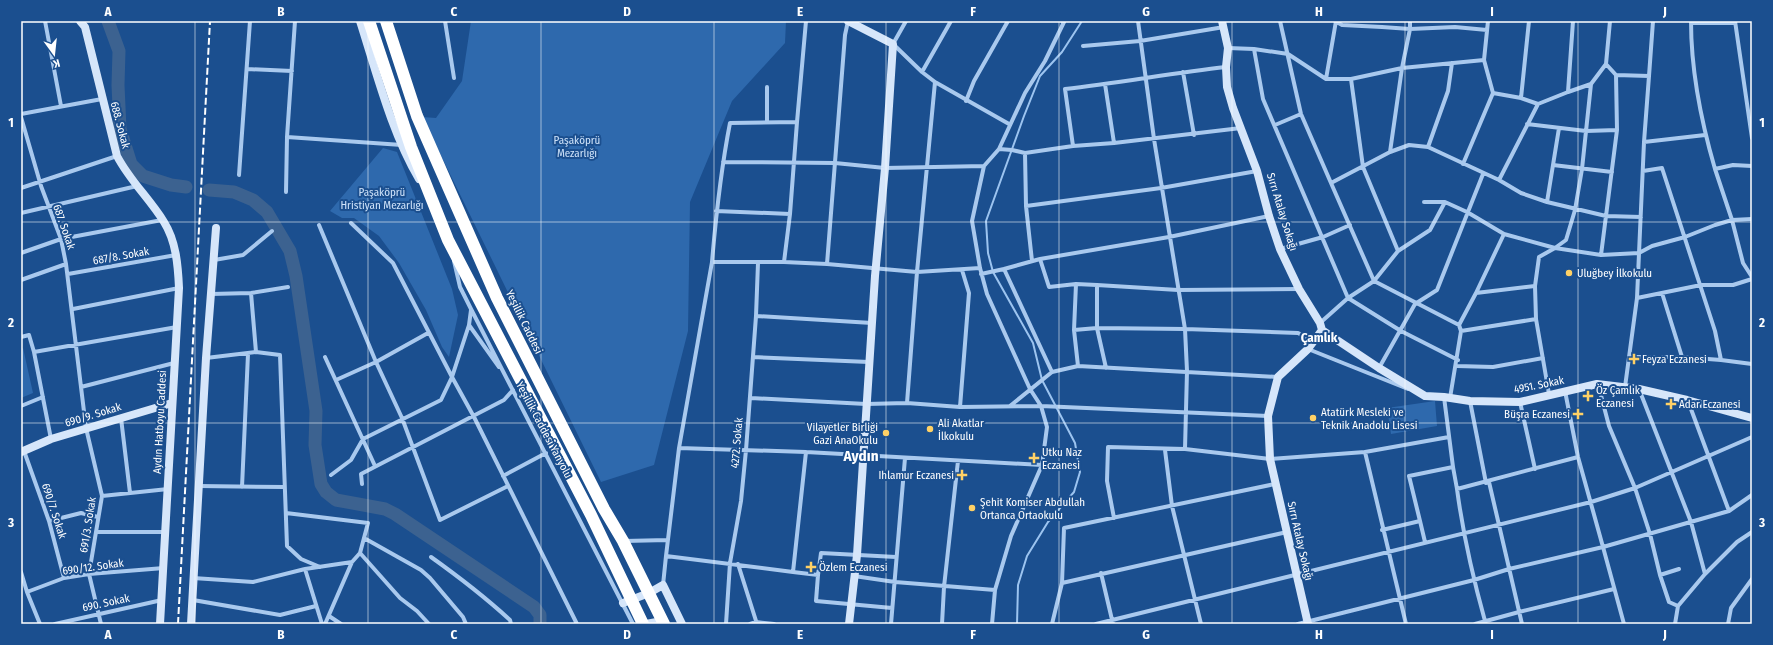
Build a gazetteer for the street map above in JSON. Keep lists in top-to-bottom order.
{
  "streets": {
    "highway": ["Yeşillik Caddesi"],
    "street": [
      "688. Sokak",
      "Sırrı Atalay Sokağı",
      "687. Sokak",
      "687/8. Sokak",
      "4951. Sokak",
      "690/9. Sokak",
      "Aydın Hatboyu Caddesi",
      "Yeşillik Caddesi Yanyolu",
      "4272. Sokak",
      "690/7. Sokak",
      "691/3. Sokak",
      "690/12. Sokak",
      "690. Sokak"
    ]
  },
  "crossings": [
    ["688. Sokak", "Aydın Hatboyu Caddesi"],
    ["Sırrı Atalay Sokağı", "4951. Sokak"],
    ["687. Sokak", "687/8. Sokak"],
    ["687. Sokak", "691/3. Sokak"],
    ["687/8. Sokak", "Aydın Hatboyu Caddesi"],
    ["690/9. Sokak", "Aydın Hatboyu Caddesi"],
    ["690/9. Sokak", "690/7. Sokak"],
    ["690/9. Sokak", "691/3. Sokak"],
    ["Aydın Hatboyu Caddesi", "690/12. Sokak"],
    ["Aydın Hatboyu Caddesi", "690. Sokak"],
    ["690/7. Sokak", "690/12. Sokak"],
    ["691/3. Sokak", "690/12. Sokak"],
    ["691/3. Sokak", "690. Sokak"]
  ],
  "districts": ["Çamlık", "Aydın"],
  "parks": ["Paşaköprü Mezarlığı", "Paşaköprü Hristiyan Mezarlığı"],
  "places": {
    "other": [
      "Uluğbey İlkokulu",
      "Atatürk Mesleki ve Teknik Anadolu Lisesi",
      "Ali Akatlar İlkokulu",
      "Vilayetler Birliği Gazi AnaOkulu",
      "Şehit Komiser Abdullah Ortanca Ortaokulu"
    ],
    "health": [
      "Feyza Eczanesi",
      "Öz Çamlık Eczanesi",
      "Adar Eczanesi",
      "Büşra Eczanesi",
      "Utku Naz Eczanesi",
      "Ihlamur Eczanesi",
      "Özlem Eczanesi"
    ]
  },
  "north": "bottom",
  "grid": {
    "columns": [
      "A",
      "B",
      "C",
      "D",
      "E",
      "F",
      "G",
      "H",
      "I",
      "J"
    ],
    "rows": ["1", "2", "3"]
  }
}
